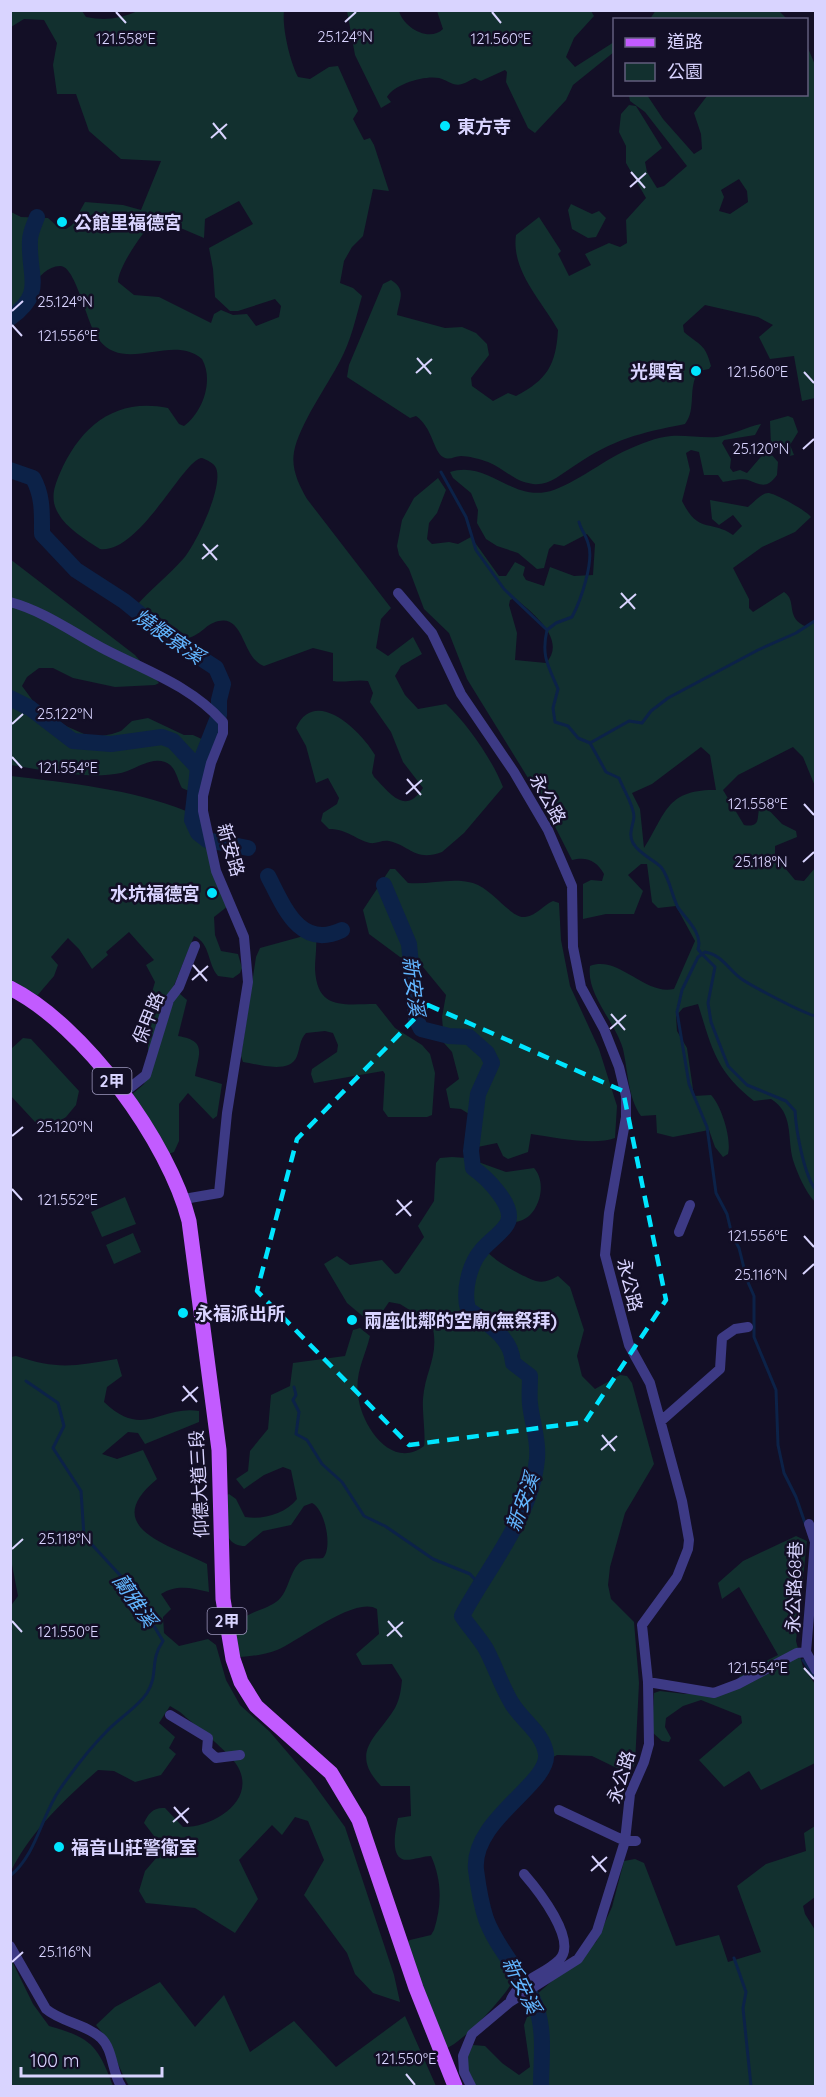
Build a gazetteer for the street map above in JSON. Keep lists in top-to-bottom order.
{
  "streets": {
    "main road": ["2甲", "仰德大道三段"],
    "street": [
      "永公路",
      "新安路",
      "保甲路",
      "永公路68巷"
    ]
  },
  "crossings": [
    ["新安路", "仰德大道三段"],
    ["保甲路", "仰德大道三段"]
  ],
  "water": ["燒粳寮溪", "新安溪", "蘭雅溪"],
  "places": [
    "東方寺",
    "公館里福德宮",
    "光興宮",
    "水坑福德宮",
    "永福派出所",
    "兩座仳鄰的空廟(無祭拜)",
    "福音山莊警衛室"
  ],
  "legend": ["道路", "公園"],
  "scale_bar": "100 m",
  "coordinates": [
    "25.124°N",
    "121.558°E",
    "121.560°E",
    "121.556°E",
    "25.120°N",
    "25.122°N",
    "121.554°E",
    "25.118°N",
    "121.552°E",
    "25.116°N",
    "121.550°E"
  ]
}
